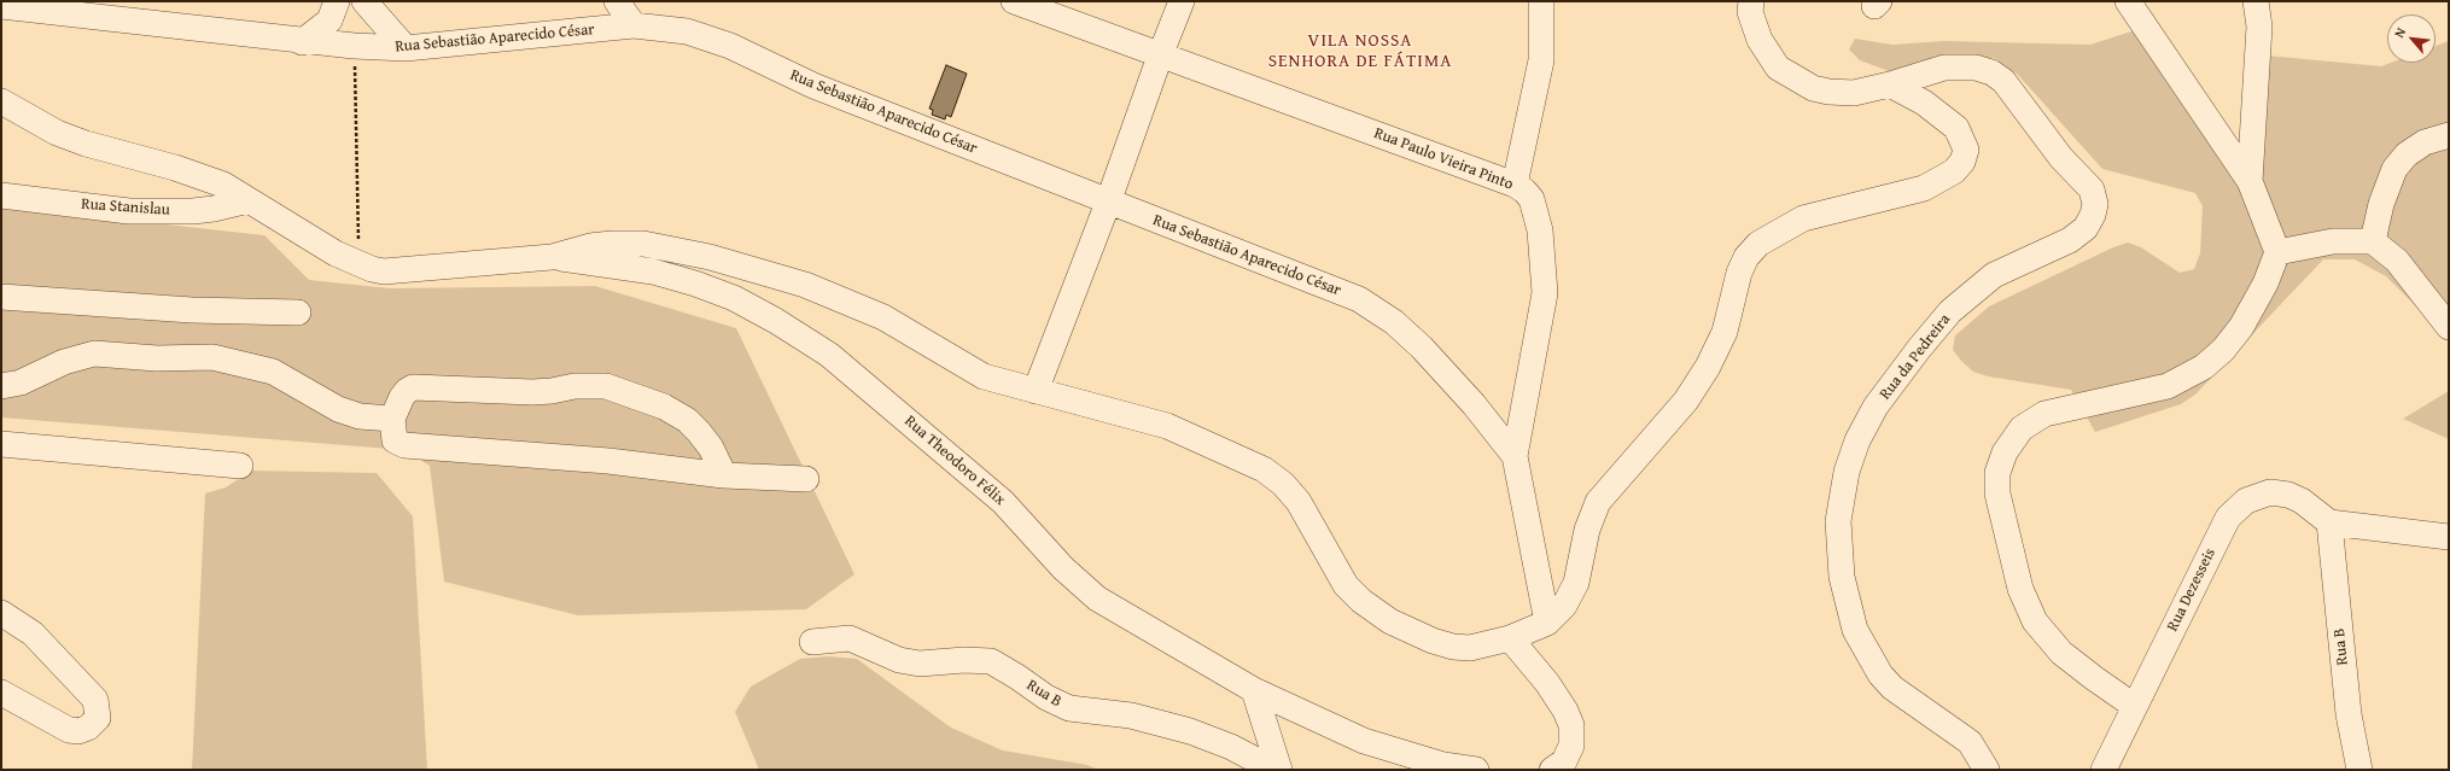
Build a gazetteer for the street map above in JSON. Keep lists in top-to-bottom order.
{
  "streets": {
    "street": [
      "Rua Sebastião Aparecido César",
      "Rua Paulo Vieira Pinto",
      "Rua Stanislau",
      "Rua da Pedreira",
      "Rua Theodoro Félix",
      "Rua Dezesseis",
      "Rua B"
    ]
  },
  "crossings": [
    ["Rua Sebastião Aparecido César", "Rua Paulo Vieira Pinto"],
    ["Rua Dezesseis", "Rua B"]
  ],
  "districts": ["VILA NOSSA SENHORA DE FÁTIMA"],
  "north": "top left"
}
